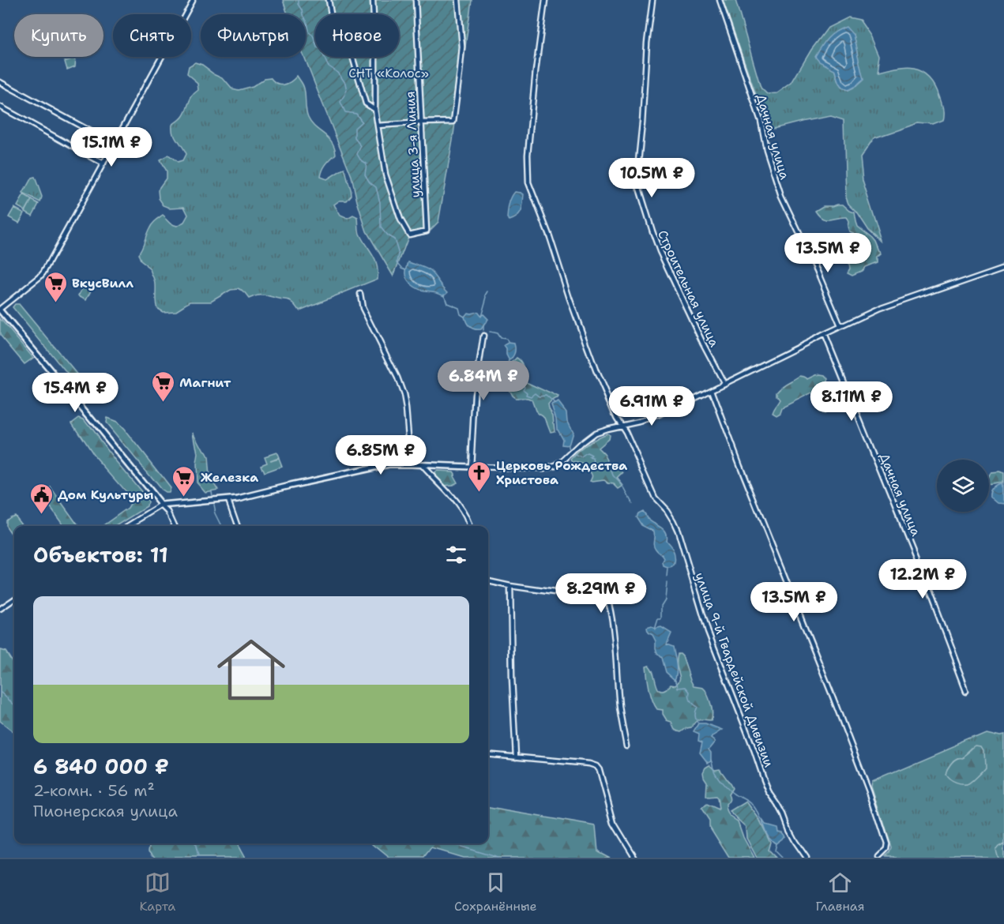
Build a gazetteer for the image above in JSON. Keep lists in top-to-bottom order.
{
  "streets": {
    "street": [
      "Дачная улица",
      "улица 3-я Линия",
      "Строительная улица",
      "улица 9-й Гвардейской Дивизии"
    ]
  },
  "parks": ["СНТ «Колос»"],
  "places": {
    "supermarket": ["ВкусВилл", "Магнит", "Железка"],
    "church": ["Церковь Рождества Христова"],
    "public building": ["Дом Культуры"]
  },
  "page": {
    "chip": [
      "Купить",
      "Снять",
      "Фильтры",
      "Новое"
    ],
    "price": [
      "15.1M ₽",
      "10.5M ₽",
      "13.5M ₽",
      "6.84M ₽",
      "15.4M ₽",
      "8.11M ₽",
      "6.91M ₽",
      "6.85M ₽",
      "12.2M ₽",
      "8.29M ₽",
      "13.5M ₽"
    ],
    "heading": "Объектов: 11",
    "list": [
      {
        "name": "6 840 000 ₽",
        "note": "2-комн. · 56 m² · Пионерская улица"
      }
    ],
    "tabs": ["Карта", "Сохранённые", "Главная"]
  }
}
